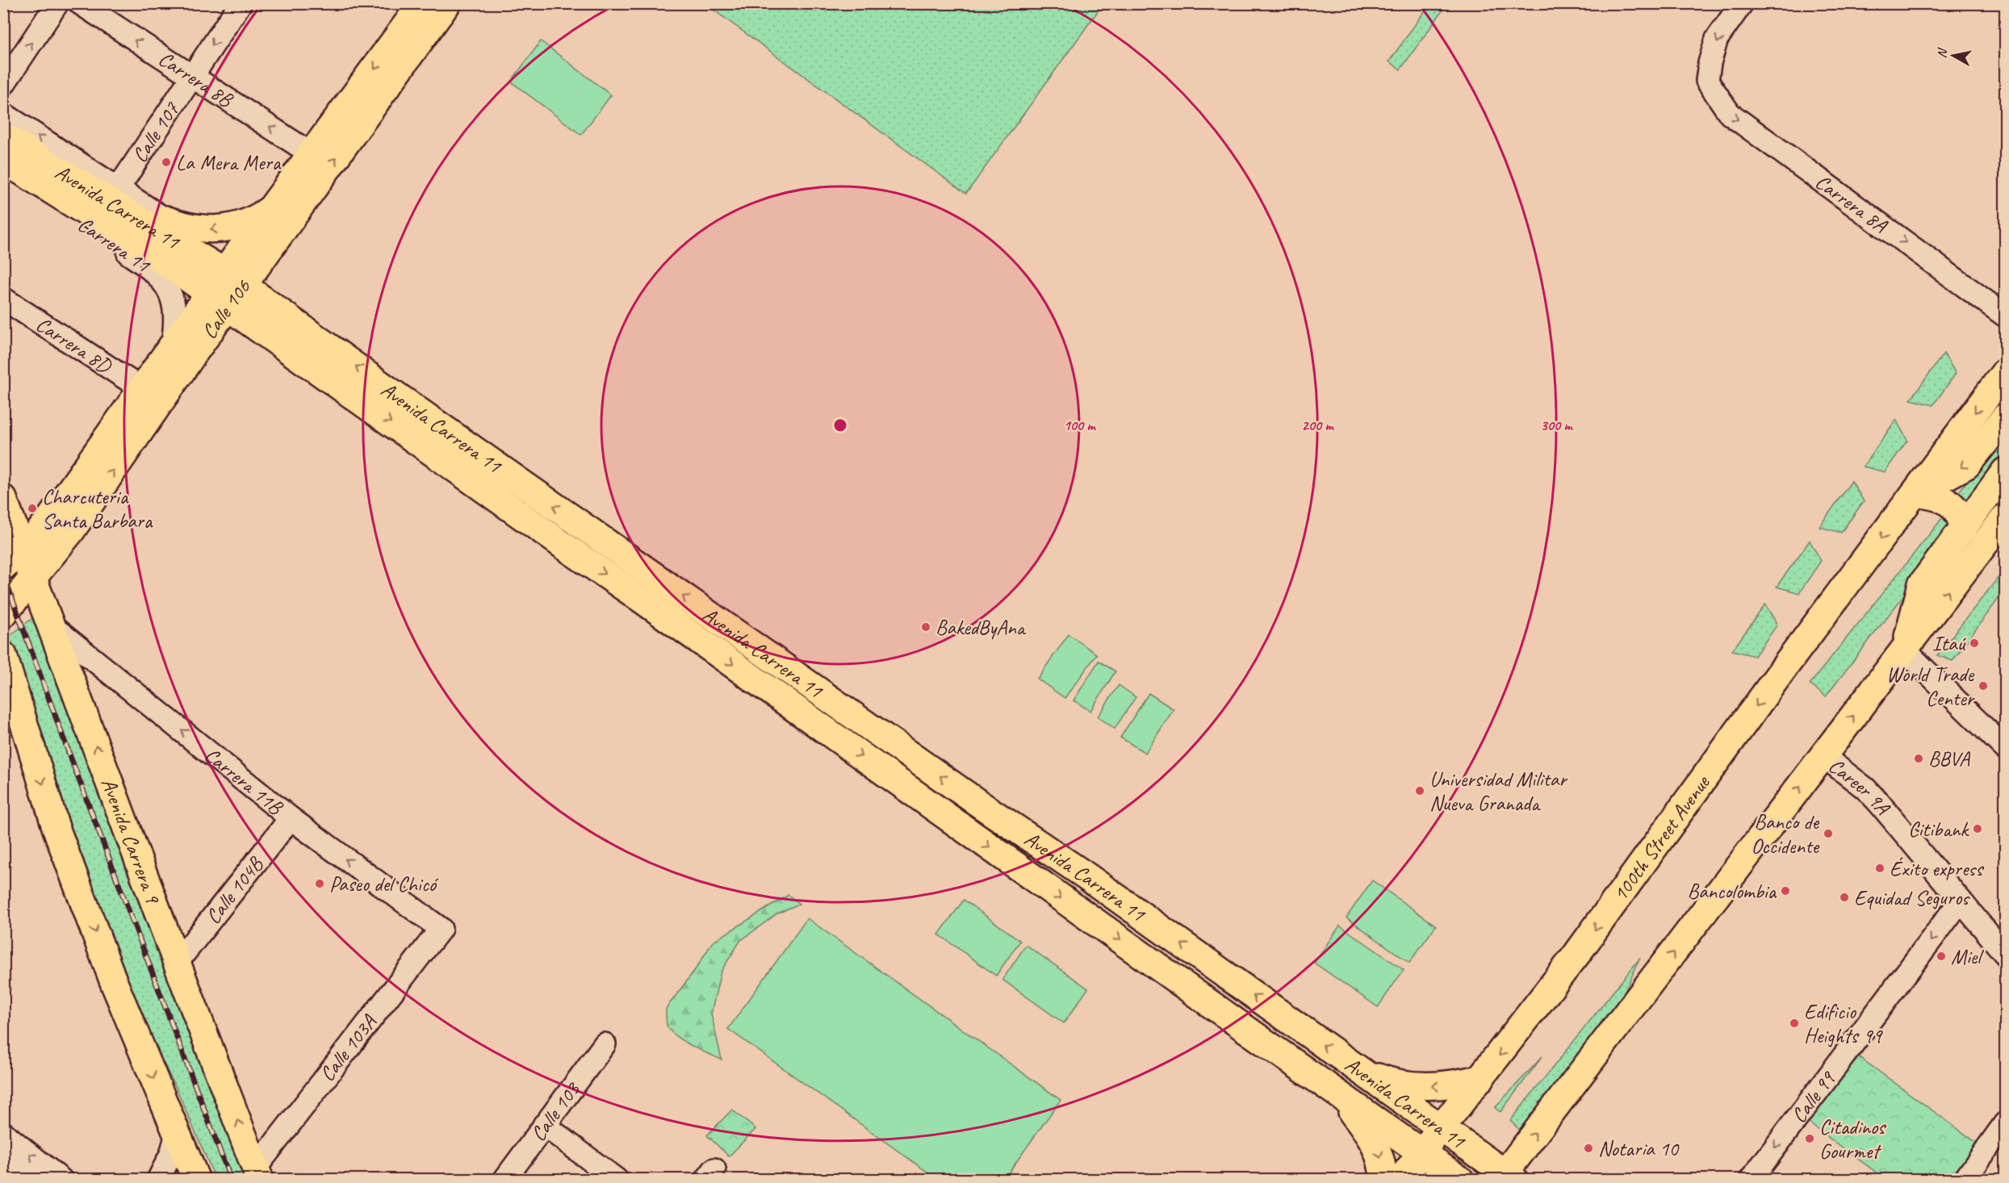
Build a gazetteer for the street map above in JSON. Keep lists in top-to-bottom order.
{
  "streets": {
    "main road": [
      "Avenida Carrera 11",
      "Calle 106",
      "100th Street Avenue",
      "Avenida Carrera 9"
    ],
    "street": [
      "Carrera 8B",
      "Calle 107",
      "Carrera 8A",
      "Carrera 11",
      "Carrera 8D",
      "Carrera 11B",
      "Career 9A",
      "Calle 104B",
      "Calle 103A",
      "Calle 99",
      "Calle 103"
    ]
  },
  "crossings": [
    ["Carrera 8B", "Calle 107"],
    ["Carrera 8B", "Calle 106"],
    ["Avenida Carrera 11", "Calle 106"],
    ["Avenida Carrera 11", "100th Street Avenue"],
    ["Carrera 11", "Calle 106"],
    ["Calle 106", "Carrera 8D"],
    ["Calle 106", "Avenida Carrera 9"],
    ["Carrera 11B", "Avenida Carrera 9"],
    ["Carrera 11B", "Calle 104B"],
    ["Carrera 11B", "Calle 103A"],
    ["Career 9A", "Calle 99"],
    ["Avenida Carrera 9", "Calle 104B"],
    ["Avenida Carrera 9", "Calle 103A"]
  ],
  "one_way": [
    "Calle 107",
    "Carrera 8A",
    "Carrera 11B",
    "Calle 99"
  ],
  "places": [
    "La Mera Mera",
    "Charcuteria Santa Barbara",
    "BakedByAna",
    "Itaú",
    "World Trade Center",
    "BBVA",
    "Universidad Militar Nueva Granada",
    "Citibank",
    "Banco de Occidente",
    "Éxito express",
    "Paseo del Chicó",
    "Bancolombia",
    "Equidad Seguros",
    "Miel",
    "Edificio Heights 99",
    "Citadinos Gourmet",
    "Notaria 10"
  ],
  "north": "left",
  "rings": ["100 m", "200 m", "300 m"]
}
